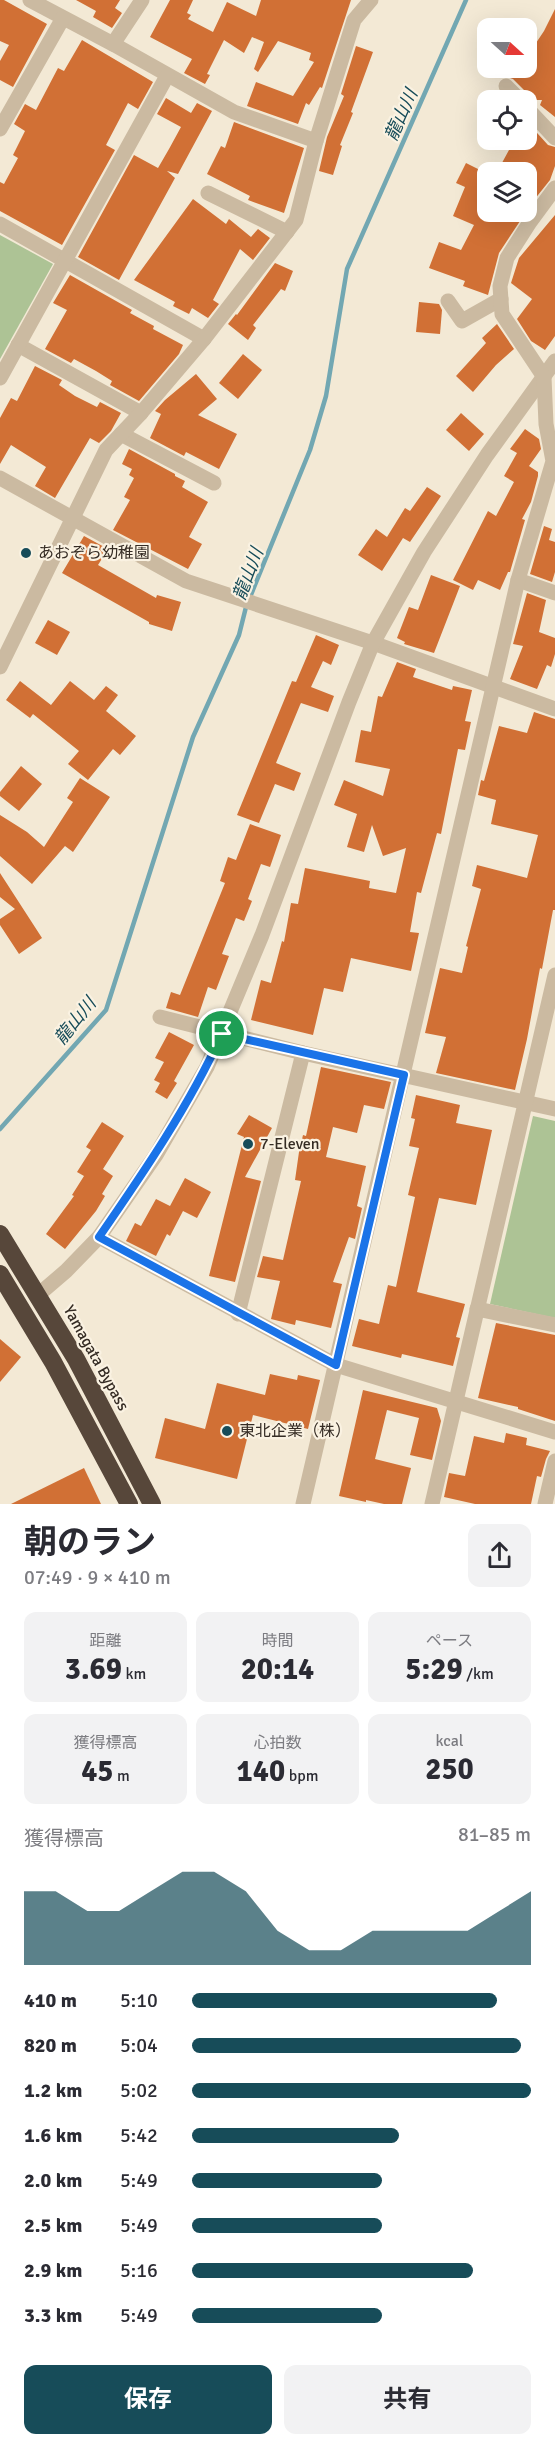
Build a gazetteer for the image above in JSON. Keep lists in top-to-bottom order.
{
  "streets": {
    "highway": ["Yamagata Bypass"]
  },
  "water": ["龍山川"],
  "places": ["あおぞら幼稚園", "7-Eleven", "東北企業（株）"],
  "north": "right",
  "page": {
    "heading": ["朝のラン", "07:49 · 9 × 410 m"],
    "stats": [
      ["距離", "3.69 km"],
      ["時間", "20:14"],
      ["ペース", "5:29 /km"],
      ["獲得標高", "45 m"],
      ["心拍数", "140 bpm"],
      ["kcal", "250"]
    ],
    "chart": ["獲得標高", "81–85 m"],
    "list": [
      {
        "name": "410 m",
        "note": "5:10"
      },
      {
        "name": "820 m",
        "note": "5:04"
      },
      {
        "name": "1.2 km",
        "note": "5:02"
      },
      {
        "name": "1.6 km",
        "note": "5:42"
      },
      {
        "name": "2.0 km",
        "note": "5:49"
      },
      {
        "name": "2.5 km",
        "note": "5:49"
      },
      {
        "name": "2.9 km",
        "note": "5:16"
      },
      {
        "name": "3.3 km",
        "note": "5:49"
      }
    ],
    "buttons": ["保存", "共有"]
  }
}
